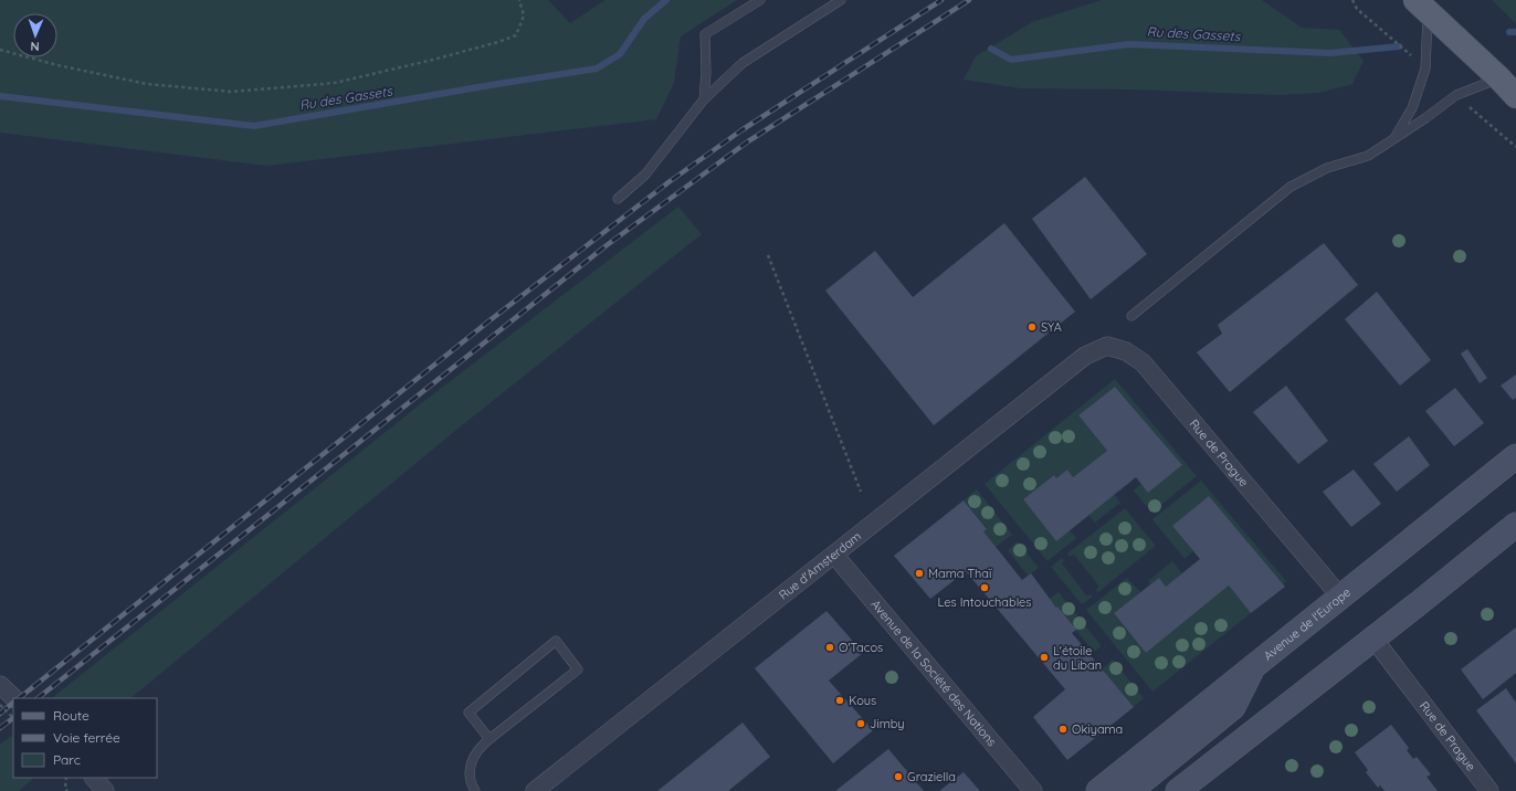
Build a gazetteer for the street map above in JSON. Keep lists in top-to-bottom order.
{
  "streets": {
    "main road": ["Avenue de l'Europe"],
    "street": ["Rue de Prague", "Rue d'Amsterdam", "Avenue de la Société des Nations"]
  },
  "crossings": [
    ["Rue de Prague", "Rue d'Amsterdam"],
    ["Rue de Prague", "Avenue de l'Europe"],
    ["Rue d'Amsterdam", "Avenue de la Société des Nations"]
  ],
  "water": ["Ru des Gassets"],
  "places": [
    "SYA",
    "Mama Thaï",
    "Les Intouchables",
    "O'Tacos",
    "L'étoile du Liban",
    "Kous",
    "Jimby",
    "Okiyama",
    "Graziella"
  ],
  "legend": ["Route", "Voie ferrée", "Parc"],
  "north": "bottom"
}
